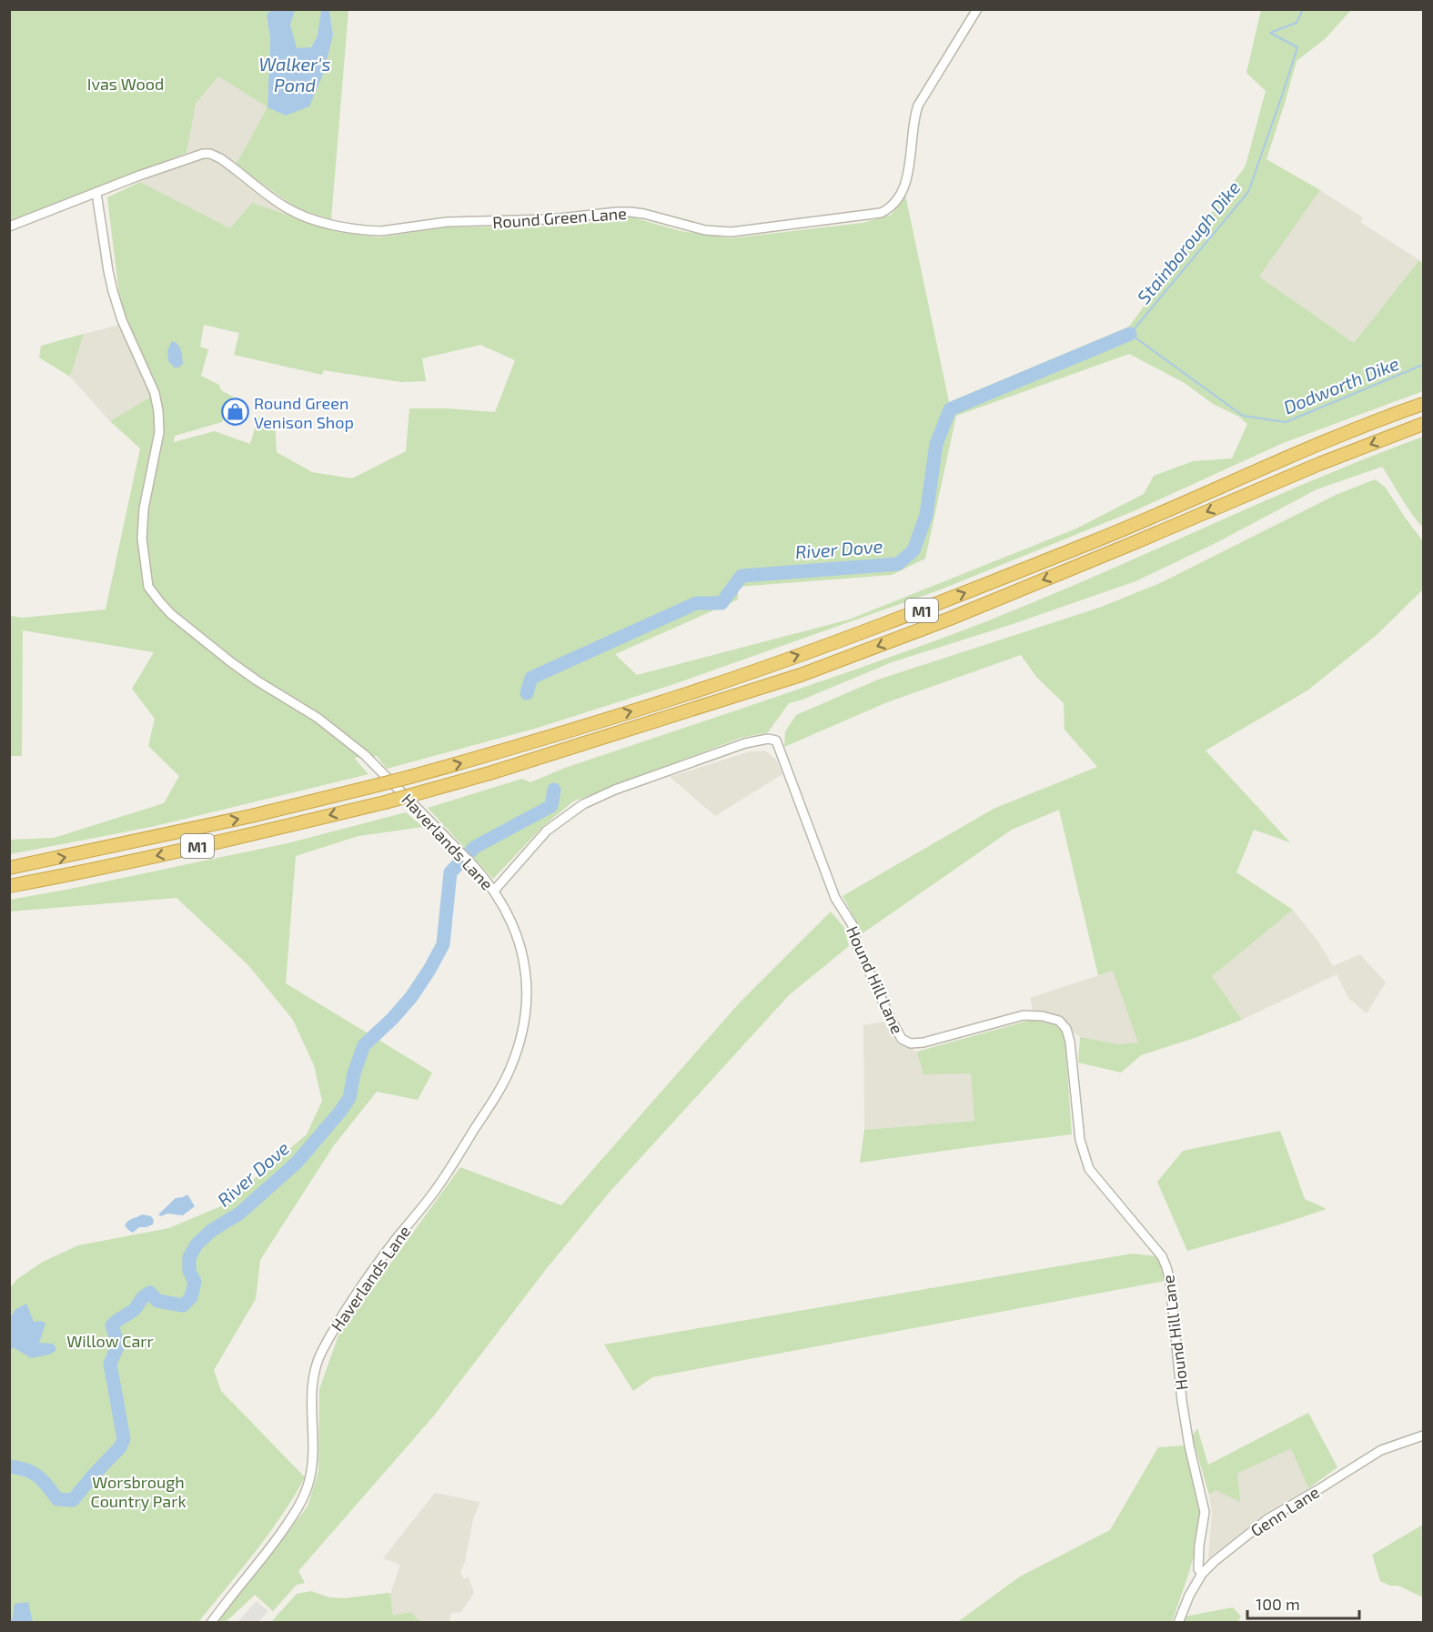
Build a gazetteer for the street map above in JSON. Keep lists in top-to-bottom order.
{
  "streets": {
    "highway": ["M1"],
    "street": [
      "Round Green Lane",
      "Haverlands Lane",
      "Hound Hill Lane",
      "Genn Lane"
    ]
  },
  "crossings": [
    ["Round Green Lane", "Haverlands Lane"],
    ["Haverlands Lane", "Hound Hill Lane"],
    ["Hound Hill Lane", "Genn Lane"]
  ],
  "water": [
    "Walker's Pond",
    "Stainborough Dike",
    "Dodworth Dike",
    "River Dove"
  ],
  "parks": ["Ivas Wood", "Willow Carr", "Worsbrough Country Park"],
  "places": {
    "shop": ["Round Green Venison Shop"]
  },
  "scale_bar": "100 m"
}
